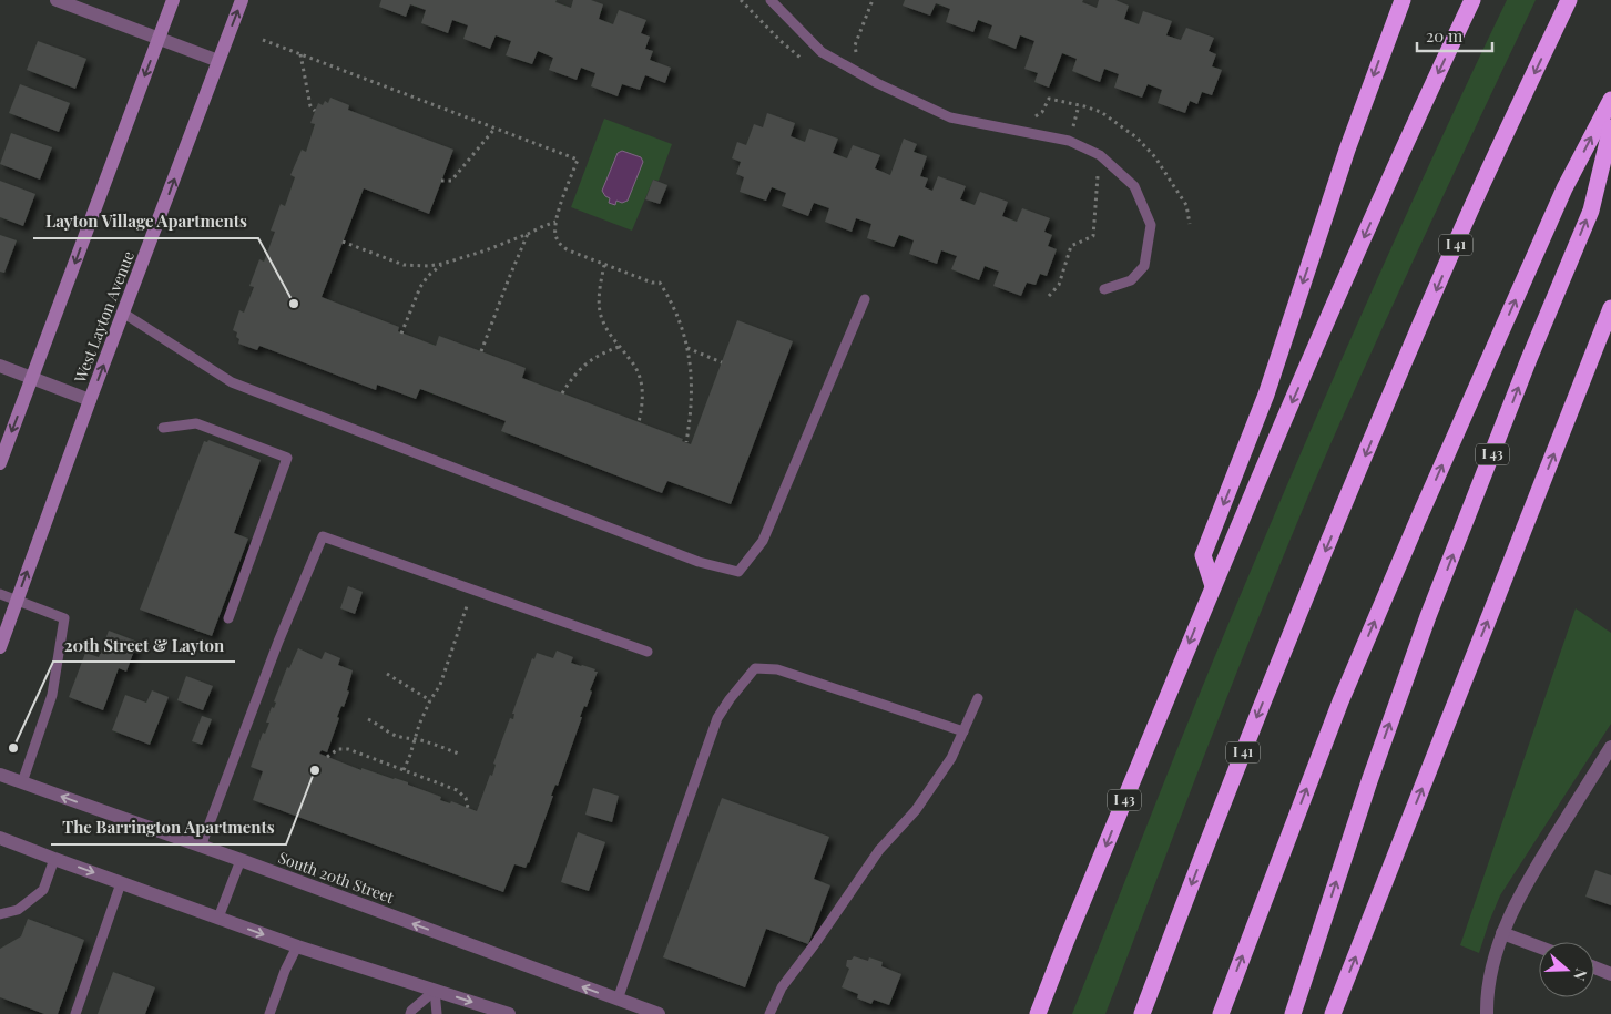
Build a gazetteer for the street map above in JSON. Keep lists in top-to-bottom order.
{
  "streets": {
    "highway": ["I 41", "I 43"],
    "main road": ["West Layton Avenue"],
    "street": ["South 20th Street"]
  },
  "places": ["Layton Village Apartments", "20th Street & Layton", "The Barrington Apartments"],
  "scale_bar": "20 m",
  "north": "right"
}
